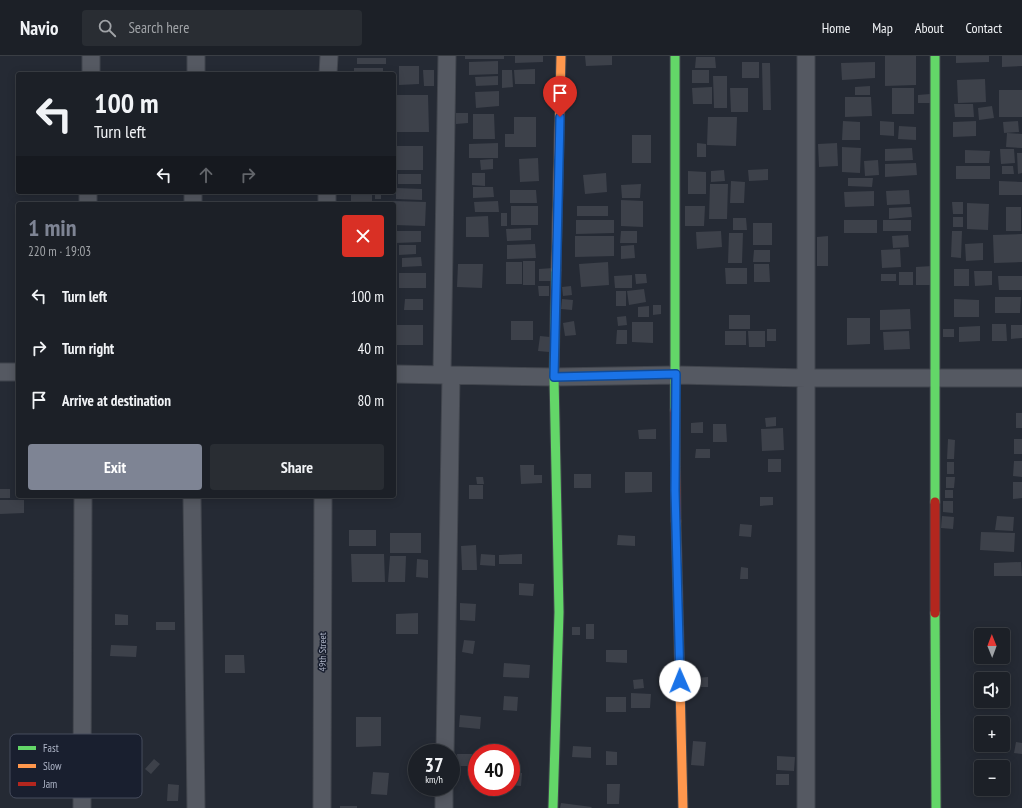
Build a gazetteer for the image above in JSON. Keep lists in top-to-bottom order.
{
  "streets": {
    "street": ["49th Street"]
  },
  "legend": ["Fast", "Slow", "Jam"],
  "north": "top",
  "page": {
    "header": "Navio",
    "search": "Search here",
    "nav": [
      "Home",
      "Map",
      "About",
      "Contact"
    ],
    "turn": ["100 m", "Turn left"],
    "heading": ["1 min", "220 m · 19:03"],
    "list": [
      {
        "name": "Turn left",
        "value": "100 m"
      },
      {
        "name": "Turn right",
        "value": "40 m"
      },
      {
        "name": "Arrive at destination",
        "value": "80 m"
      }
    ],
    "buttons": ["Exit", "Share"],
    "map_buttons": ["+", "−"],
    "speed": "37 km/h",
    "limit": "40"
  }
}
